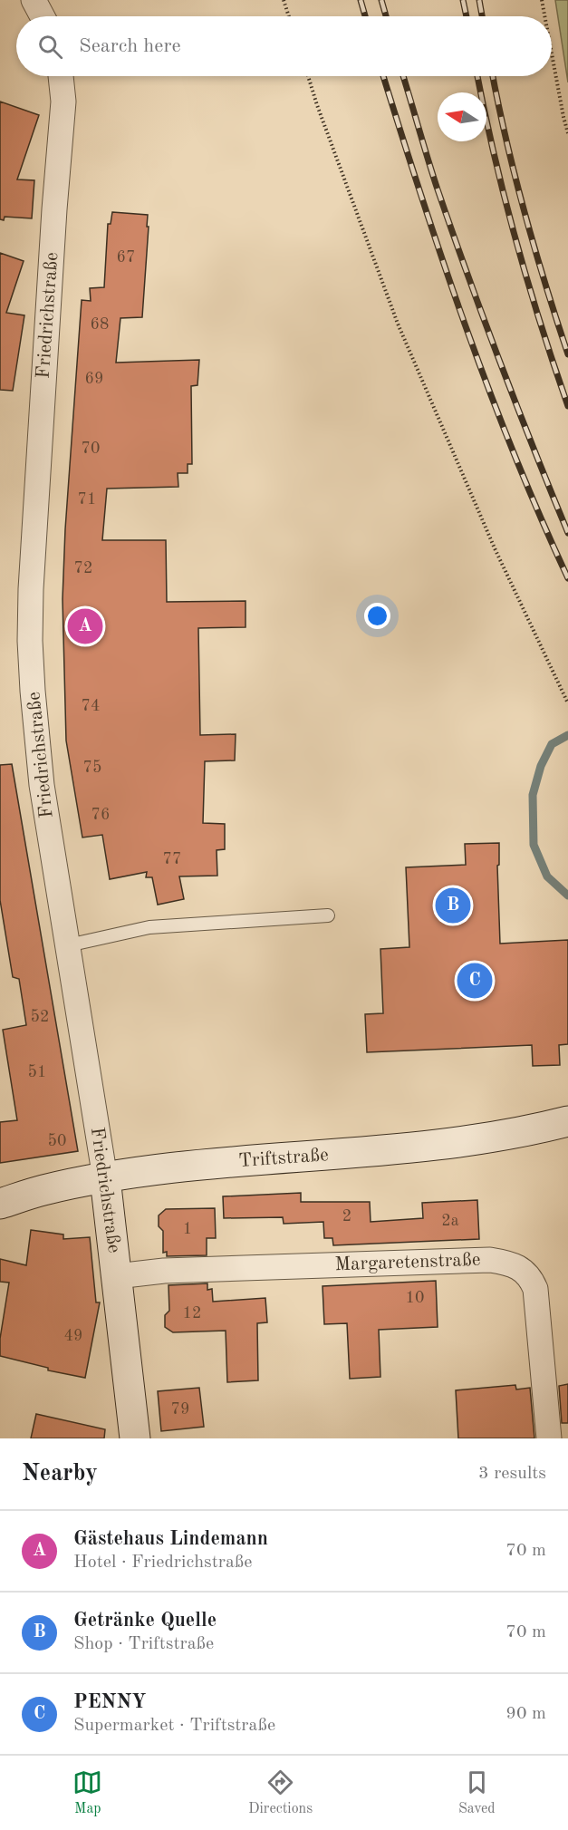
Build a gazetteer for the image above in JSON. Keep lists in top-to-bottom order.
{
  "streets": {
    "main road": ["Friedrichstraße", "Triftstraße"],
    "street": ["Margaretenstraße"]
  },
  "crossings": [
    ["Friedrichstraße", "Triftstraße"],
    ["Friedrichstraße", "Margaretenstraße"]
  ],
  "house_numbers": [
    "67",
    "68",
    "69",
    "70",
    "71",
    "72",
    "74",
    "75",
    "76",
    "77",
    "52",
    "51",
    "50",
    "2",
    "2a",
    "1",
    "10",
    "12",
    "49",
    "79"
  ],
  "north": "left",
  "page": {
    "search": "Search here",
    "pins": ["A", "B", "C"],
    "heading": ["Nearby", "3 results"],
    "list": [
      {
        "mark": "A",
        "name": "Gästehaus Lindemann",
        "note": "Hotel · Friedrichstraße",
        "value": "70 m"
      },
      {
        "mark": "B",
        "name": "Getränke Quelle",
        "note": "Shop · Triftstraße",
        "value": "70 m"
      },
      {
        "mark": "C",
        "name": "PENNY",
        "note": "Supermarket · Triftstraße",
        "value": "90 m"
      }
    ],
    "nav": ["Map", "Directions", "Saved"]
  }
}
